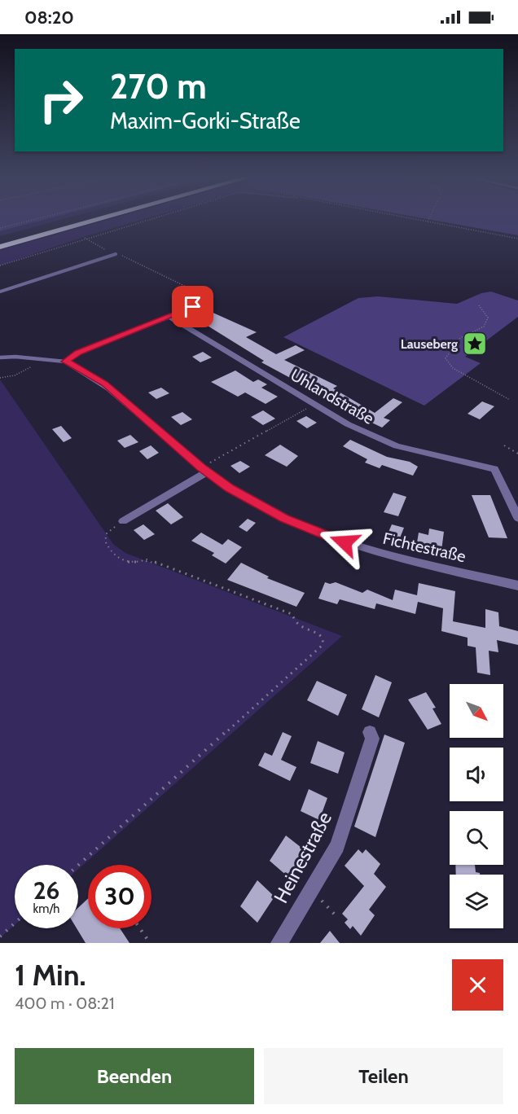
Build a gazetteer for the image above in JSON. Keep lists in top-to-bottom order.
{
  "streets": {
    "street": ["Uhlandstraße", "Fichtestraße", "Heinestraße"]
  },
  "places": {
    "place": ["Lauseberg"]
  },
  "north": "bottom right",
  "page": {
    "status": "08:20",
    "turn": ["270 m", "Maxim-Gorki-Straße"],
    "speed": "26 km/h",
    "limit": "30",
    "heading": ["1 Min.", "400 m · 08:21"],
    "buttons": ["Beenden", "Teilen"]
  }
}
